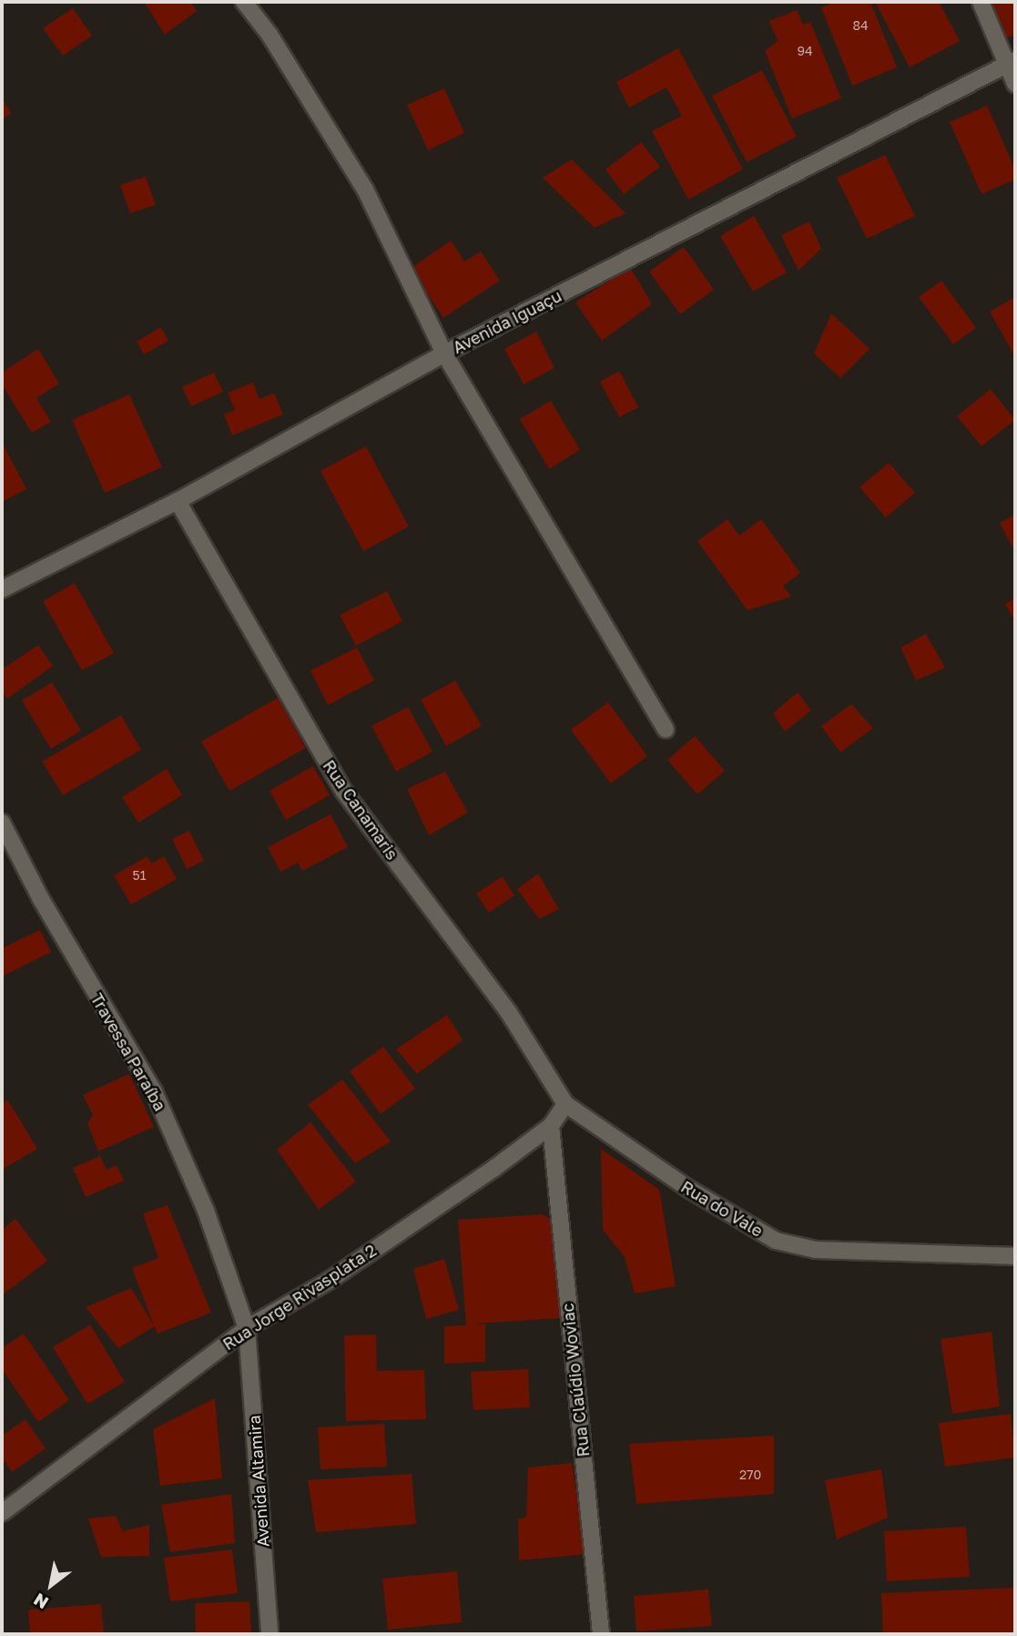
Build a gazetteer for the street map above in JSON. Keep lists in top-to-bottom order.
{
  "streets": {
    "street": [
      "Avenida Iguaçu",
      "Rua Canamaris",
      "Travessa Paraíba",
      "Rua do Vale",
      "Rua Jorge Rivasplata 2",
      "Rua Claúdio Woviac",
      "Avenida Altamira"
    ]
  },
  "crossings": [
    ["Avenida Iguaçu", "Rua Canamaris"],
    ["Rua Canamaris", "Rua do Vale"],
    ["Rua Canamaris", "Rua Jorge Rivasplata 2"],
    ["Travessa Paraíba", "Rua Jorge Rivasplata 2"],
    ["Travessa Paraíba", "Avenida Altamira"],
    ["Rua do Vale", "Rua Jorge Rivasplata 2"],
    ["Rua Jorge Rivasplata 2", "Rua Claúdio Woviac"],
    ["Rua Jorge Rivasplata 2", "Avenida Altamira"]
  ],
  "house_numbers": [
    "84",
    "94",
    "51",
    "270"
  ],
  "north": "bottom left"
}
